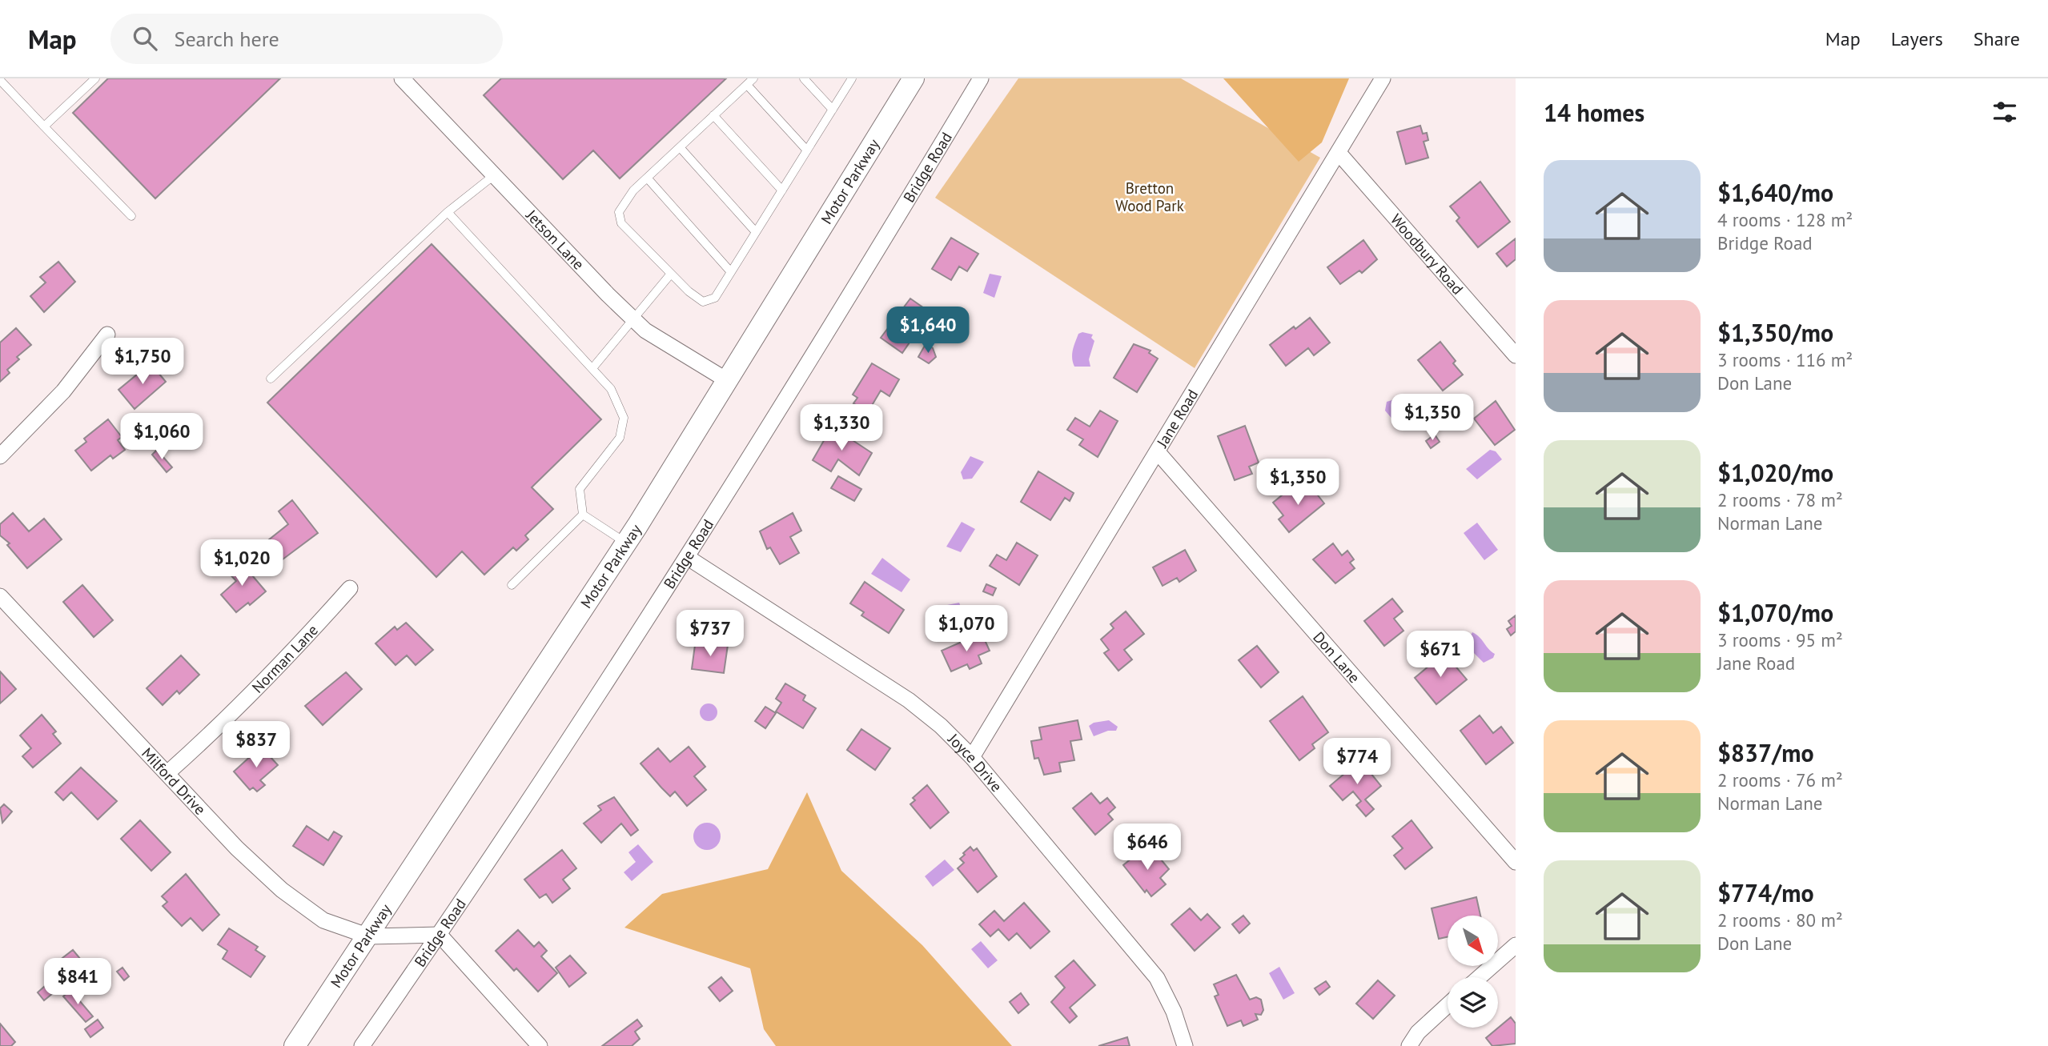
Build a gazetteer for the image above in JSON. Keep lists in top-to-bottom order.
{
  "streets": {
    "main road": ["Motor Parkway"],
    "street": [
      "Bridge Road",
      "Jetson Lane",
      "Woodbury Road",
      "Jane Road",
      "Don Lane",
      "Norman Lane",
      "Joyce Drive",
      "Milford Drive"
    ]
  },
  "crossings": [
    ["Bridge Road", "Joyce Drive"],
    ["Motor Parkway", "Jetson Lane"],
    ["Motor Parkway", "Milford Drive"],
    ["Woodbury Road", "Jane Road"],
    ["Jane Road", "Don Lane"],
    ["Jane Road", "Joyce Drive"],
    ["Norman Lane", "Milford Drive"]
  ],
  "parks": ["Bretton Wood Park"],
  "north": "bottom right",
  "page": {
    "header": "Map",
    "search": "Search here",
    "nav": ["Map", "Layers", "Share"],
    "heading": "14 homes",
    "list": [
      {
        "name": "$1,640/mo",
        "note": "4 rooms · 128 m² · Bridge Road"
      },
      {
        "name": "$1,350/mo",
        "note": "3 rooms · 116 m² · Don Lane"
      },
      {
        "name": "$1,020/mo",
        "note": "2 rooms · 78 m² · Norman Lane"
      },
      {
        "name": "$1,070/mo",
        "note": "3 rooms · 95 m² · Jane Road"
      },
      {
        "name": "$837/mo",
        "note": "2 rooms · 76 m² · Norman Lane"
      },
      {
        "name": "$774/mo",
        "note": "2 rooms · 80 m² · Don Lane"
      }
    ],
    "price": [
      "$1,640",
      "$1,750",
      "$1,350",
      "$1,330",
      "$1,060",
      "$1,350",
      "$1,020",
      "$1,070",
      "$737",
      "$671",
      "$837",
      "$774",
      "$646",
      "$841"
    ]
  }
}
